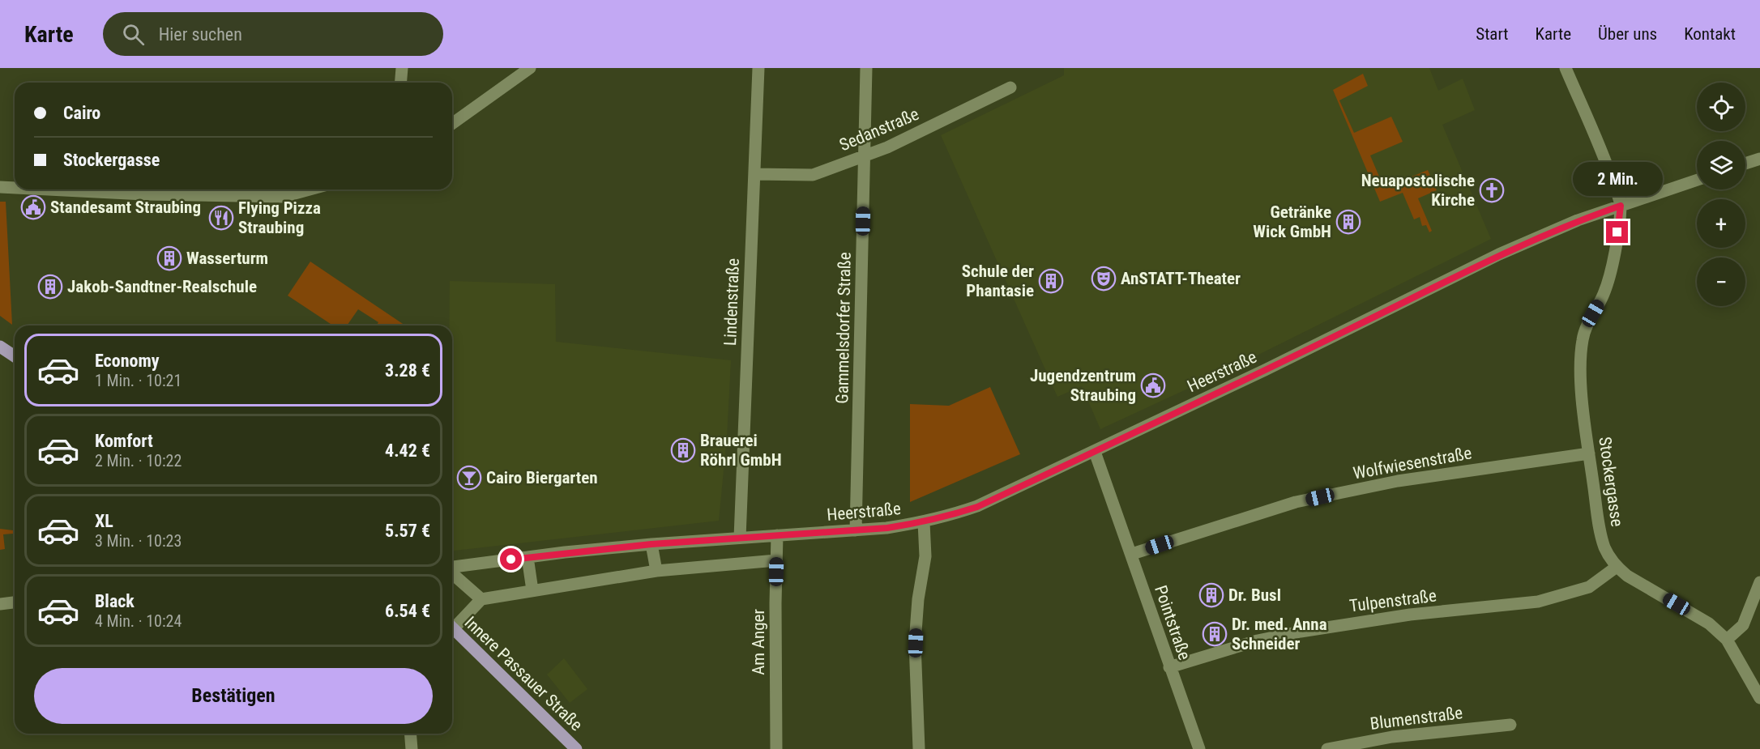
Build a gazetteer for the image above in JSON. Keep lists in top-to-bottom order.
{
  "streets": {
    "main road": ["Innere Passauer Straße"],
    "street": [
      "Sedanstraße",
      "Lindenstraße",
      "Gammelsdorfer Straße",
      "Heerstraße",
      "Wolfwiesenstraße",
      "Stockergasse",
      "Tulpenstraße",
      "Pointstraße",
      "Am Anger",
      "Blumenstraße"
    ]
  },
  "crossings": [
    ["Sedanstraße", "Lindenstraße"],
    ["Sedanstraße", "Gammelsdorfer Straße"],
    ["Lindenstraße", "Heerstraße"],
    ["Gammelsdorfer Straße", "Heerstraße"],
    ["Heerstraße", "Stockergasse"],
    ["Heerstraße", "Pointstraße"],
    ["Heerstraße", "Am Anger"],
    ["Wolfwiesenstraße", "Stockergasse"],
    ["Wolfwiesenstraße", "Pointstraße"],
    ["Stockergasse", "Tulpenstraße"],
    ["Tulpenstraße", "Pointstraße"]
  ],
  "places": {
    "church": ["Neuapostolische Kirche"],
    "public building": ["Standesamt Straubing", "Jugendzentrum Straubing"],
    "restaurant": ["Flying Pizza Straubing"],
    "building": [
      "Getränke Wick GmbH",
      "Wasserturm",
      "Schule der Phantasie",
      "Jakob-Sandtner-Realschule",
      "Brauerei Röhrl GmbH",
      "Dr. Busl",
      "Dr. med. Anna Schneider"
    ],
    "theatre": ["AnSTATT-Theater"],
    "bar": ["Cairo Biergarten"]
  },
  "page": {
    "header": "Karte",
    "search": "Hier suchen",
    "nav": [
      "Start",
      "Karte",
      "Über uns",
      "Kontakt"
    ],
    "map_buttons": ["+", "−"],
    "banner": ["Cairo", "Stockergasse"],
    "bubble": "2 Min.",
    "list": [
      {
        "name": "Economy",
        "note": "1 Min. · 10:21",
        "value": "3.28 €"
      },
      {
        "name": "Komfort",
        "note": "2 Min. · 10:22",
        "value": "4.42 €"
      },
      {
        "name": "XL",
        "note": "3 Min. · 10:23",
        "value": "5.57 €"
      },
      {
        "name": "Black",
        "note": "4 Min. · 10:24",
        "value": "6.54 €"
      }
    ],
    "buttons": "Bestätigen"
  }
}
